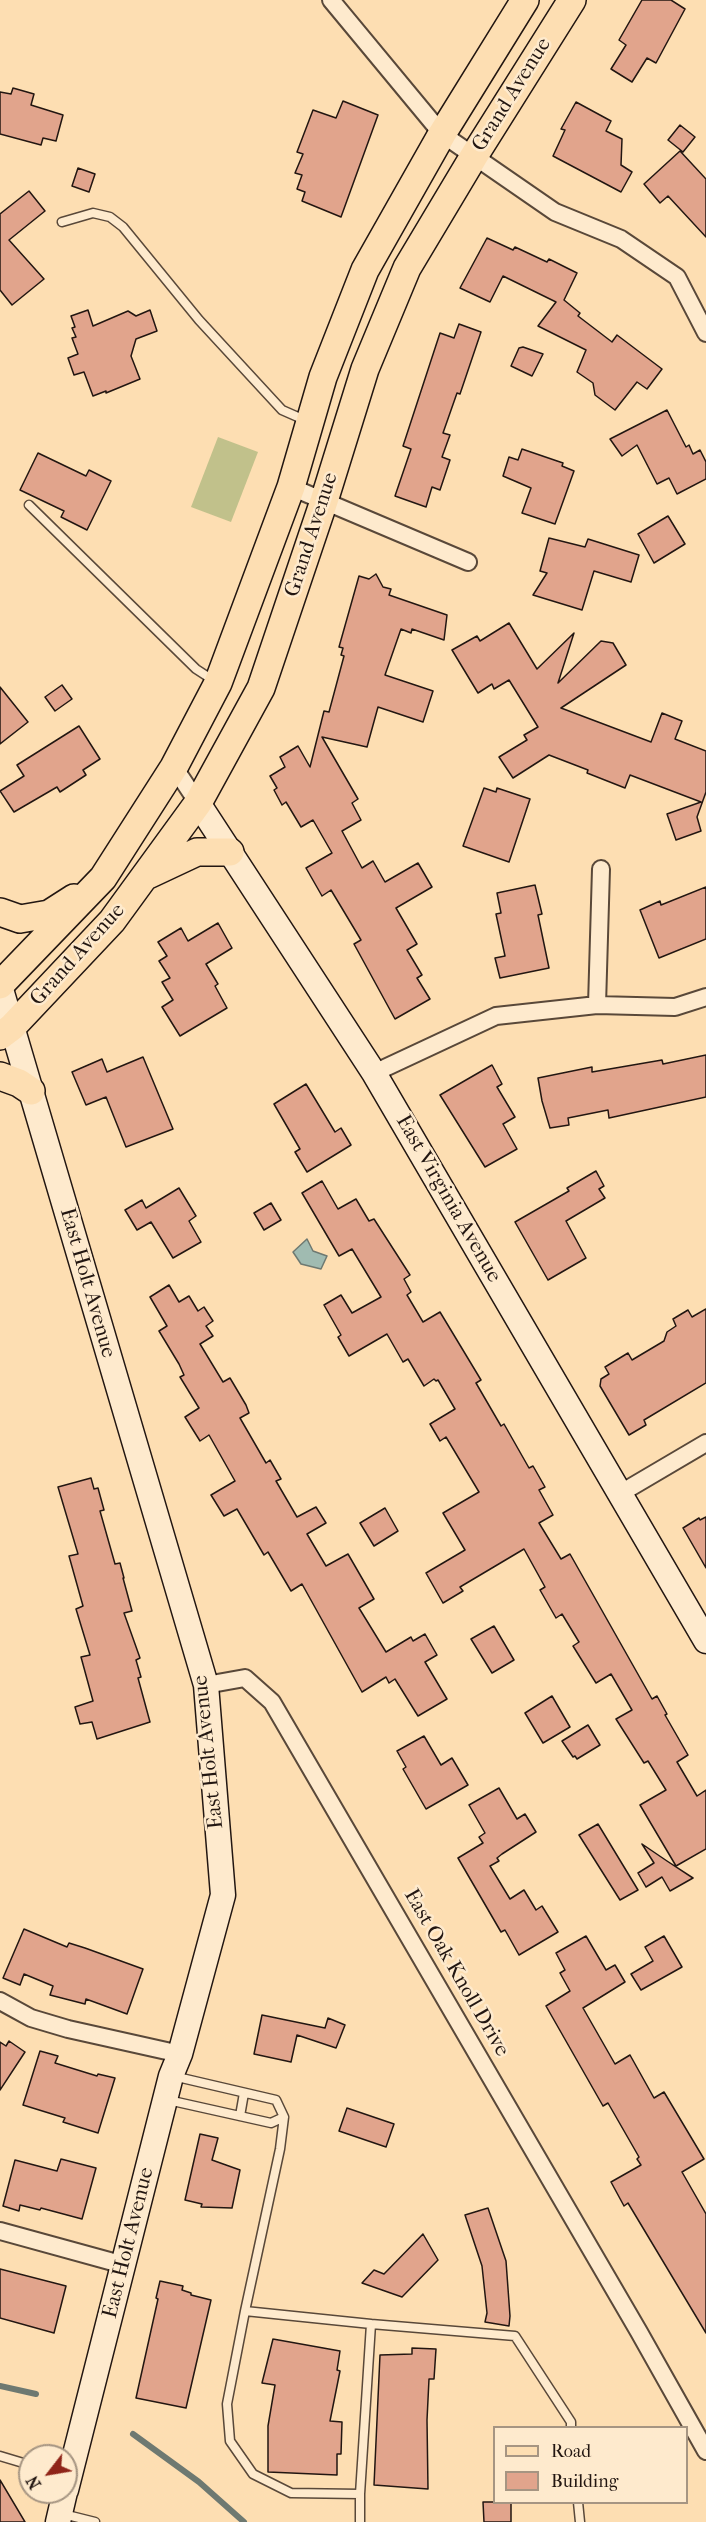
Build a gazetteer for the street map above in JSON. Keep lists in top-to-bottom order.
{
  "streets": {
    "main road": ["Grand Avenue"],
    "street": ["East Virginia Avenue", "East Holt Avenue", "East Oak Knoll Drive"]
  },
  "crossings": [
    ["Grand Avenue", "East Virginia Avenue"],
    ["Grand Avenue", "East Holt Avenue"],
    ["East Holt Avenue", "East Oak Knoll Drive"]
  ],
  "legend": ["Road", "Building"],
  "north": "bottom left"
}
